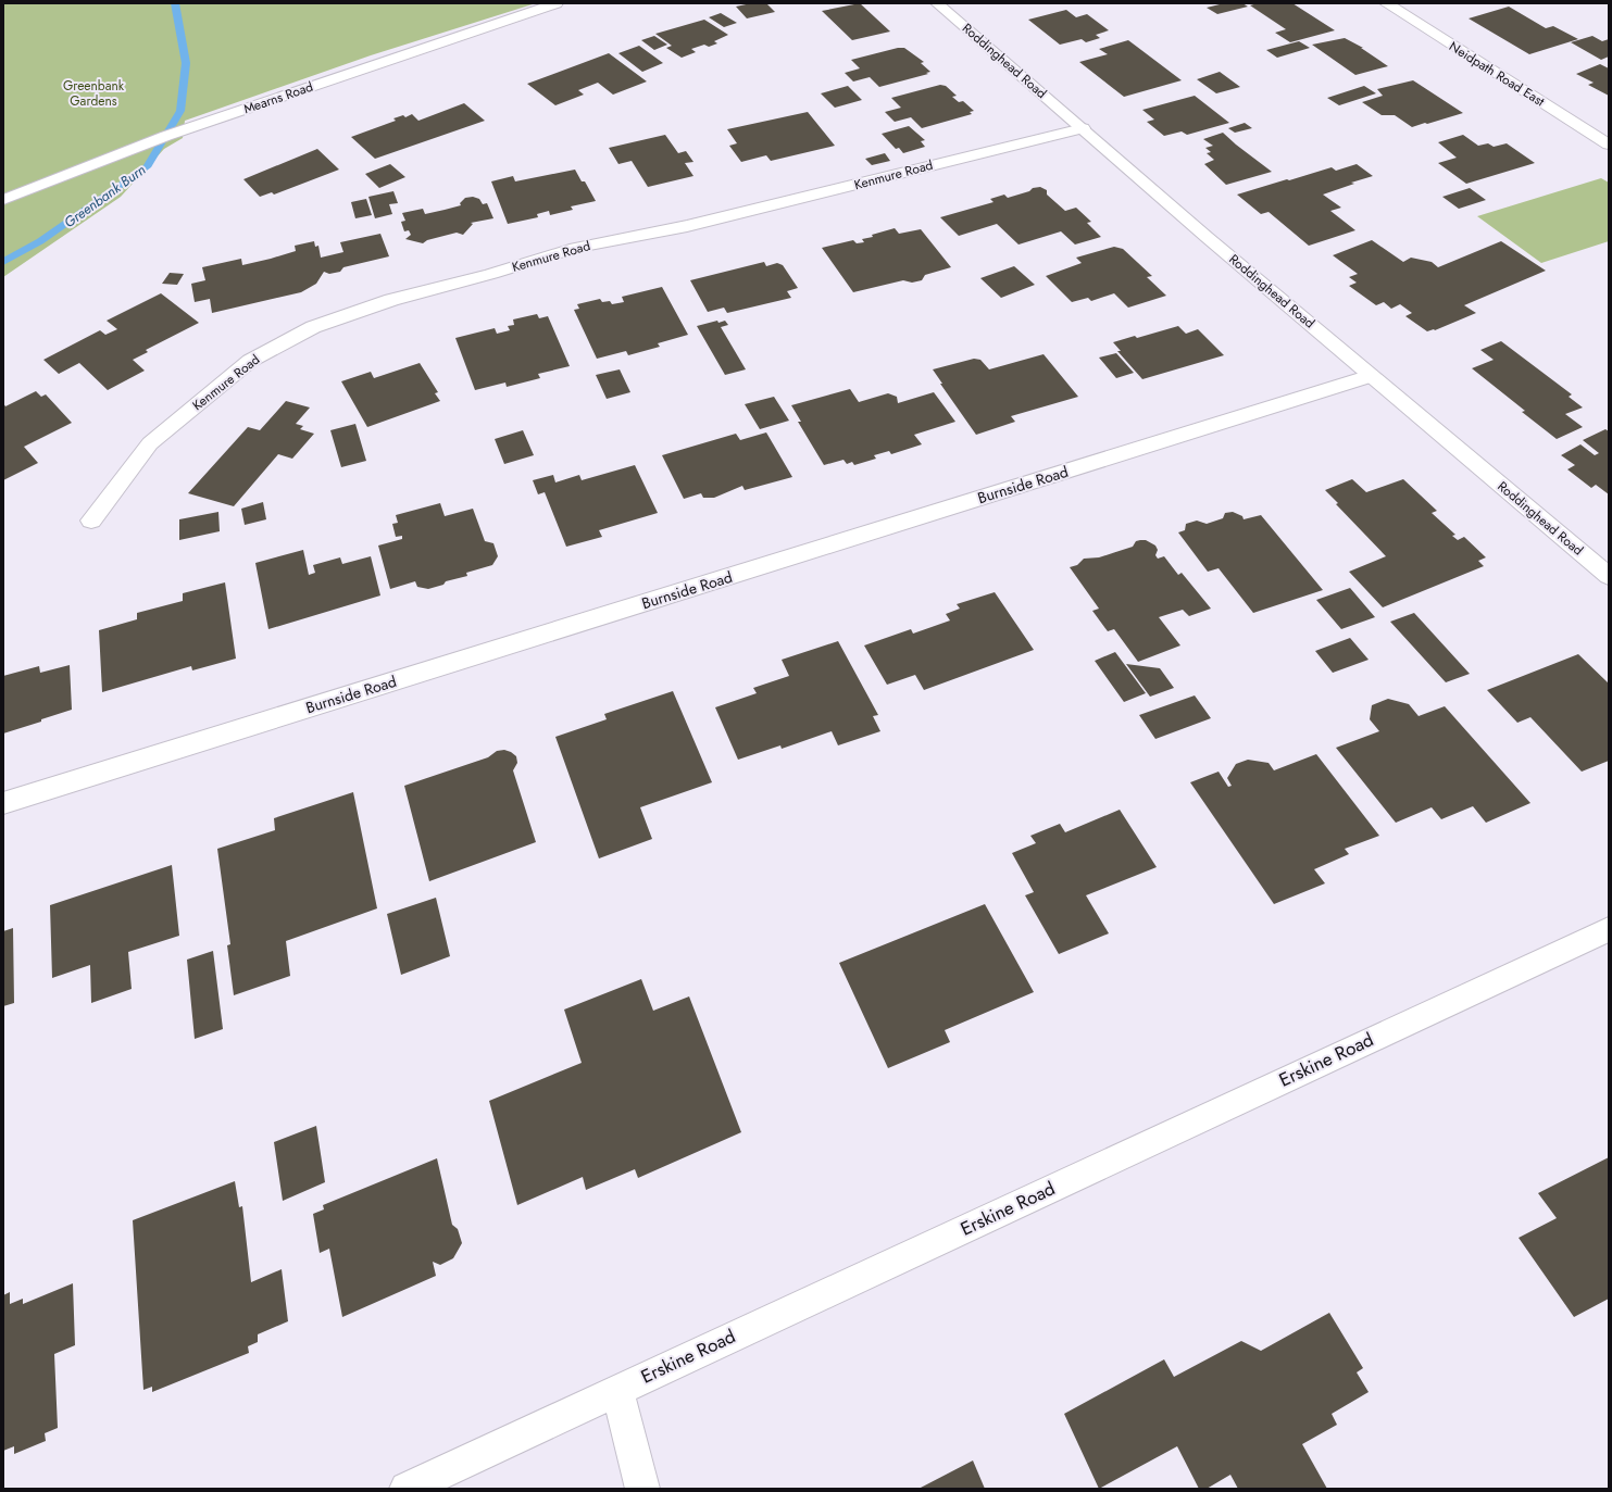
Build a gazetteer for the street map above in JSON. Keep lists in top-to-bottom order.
{
  "streets": {
    "street": [
      "Roddinghead Road",
      "Neidpath Road East",
      "Mearns Road",
      "Kenmure Road",
      "Burnside Road",
      "Erskine Road"
    ]
  },
  "crossings": [
    ["Roddinghead Road", "Kenmure Road"],
    ["Roddinghead Road", "Burnside Road"]
  ],
  "water": ["Greenbank Burn"],
  "parks": ["Greenbank Gardens"]
}
